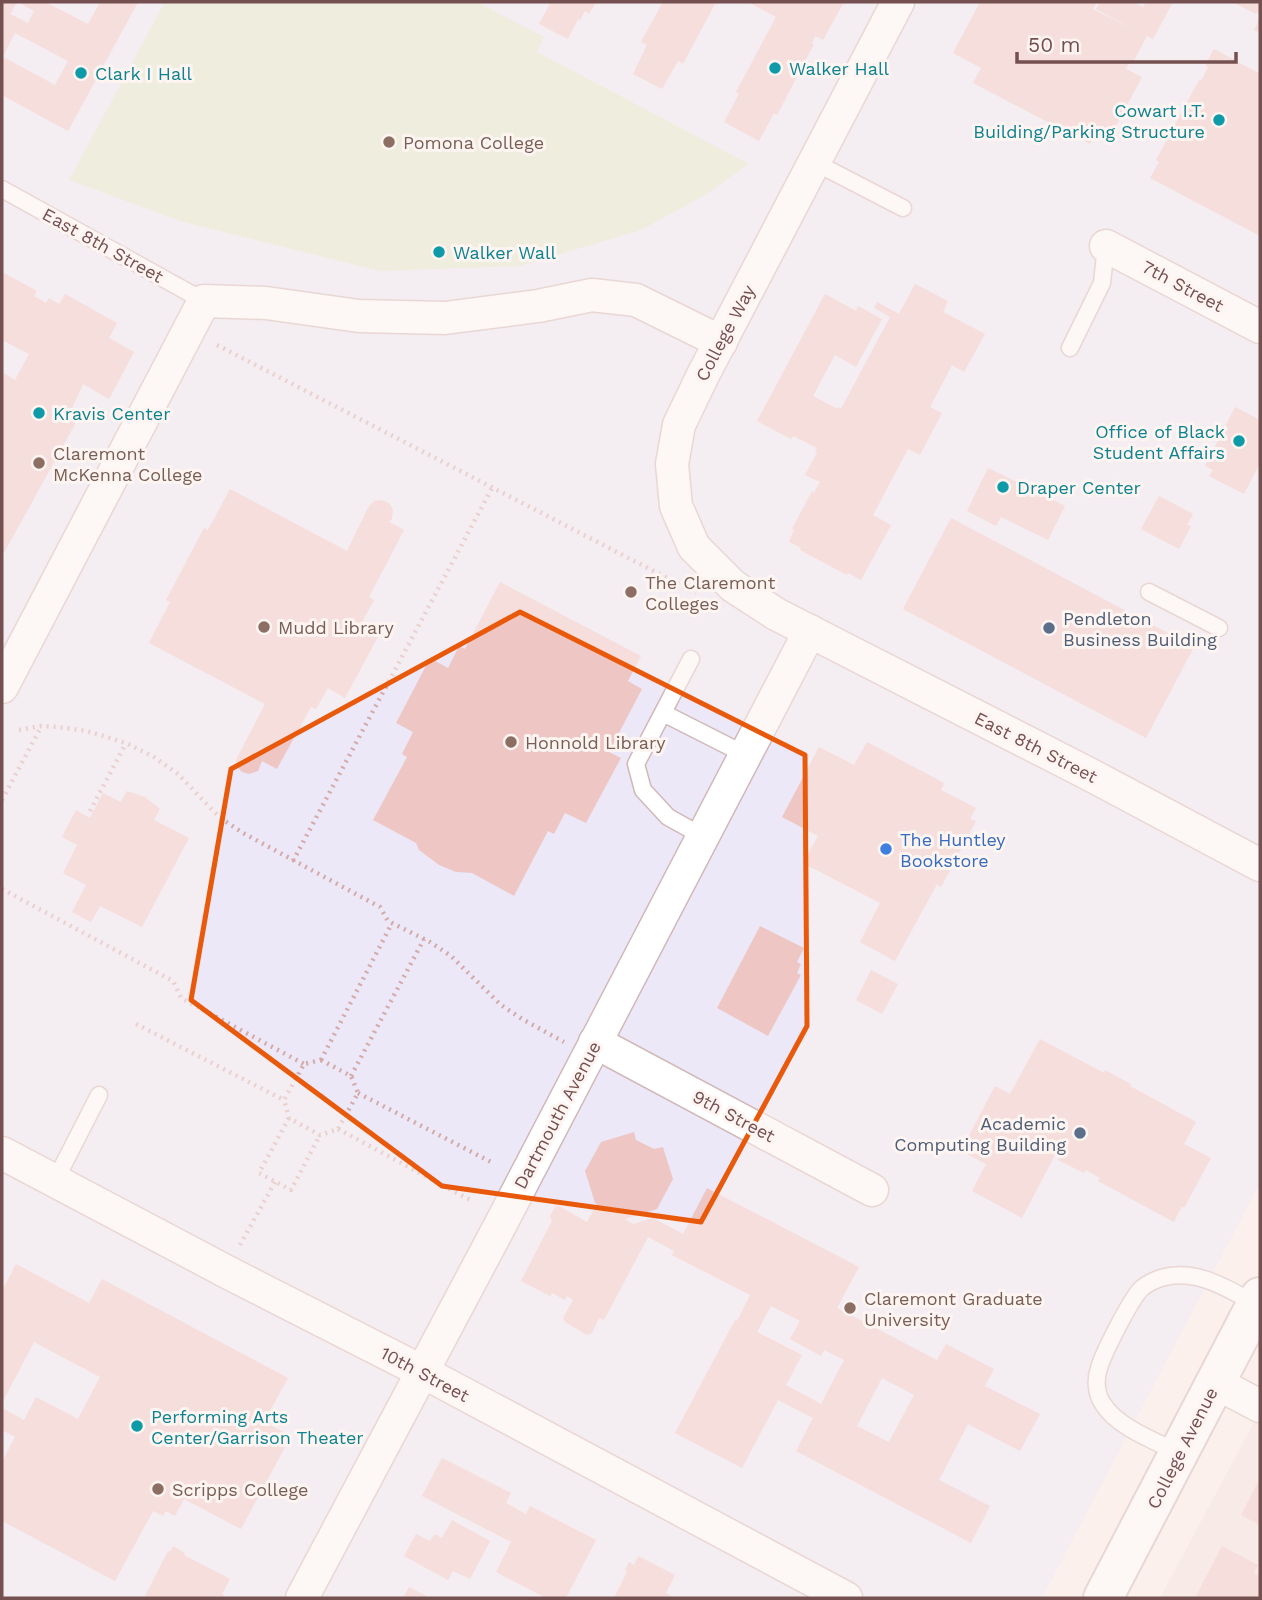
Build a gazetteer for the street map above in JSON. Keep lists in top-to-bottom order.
{
  "streets": {
    "street": [
      "East 8th Street",
      "7th Street",
      "College Way",
      "Dartmouth Avenue",
      "9th Street",
      "10th Street",
      "College Avenue"
    ]
  },
  "crossings": [
    ["East 8th Street", "College Way"],
    ["East 8th Street", "Dartmouth Avenue"],
    ["College Way", "Dartmouth Avenue"],
    ["Dartmouth Avenue", "9th Street"],
    ["Dartmouth Avenue", "10th Street"]
  ],
  "places": [
    "Walker Hall",
    "Clark I Hall",
    "Cowart I.T. Building/Parking Structure",
    "Pomona College",
    "Walker Wall",
    "Kravis Center",
    "Office of Black Student Affairs",
    "Claremont McKenna College",
    "Draper Center",
    "The Claremont Colleges",
    "Mudd Library",
    "Pendleton Business Building",
    "Honnold Library",
    "The Huntley Bookstore",
    "Academic Computing Building",
    "Claremont Graduate University",
    "Performing Arts Center/Garrison Theater",
    "Scripps College"
  ],
  "scale_bar": "50 m"
}
